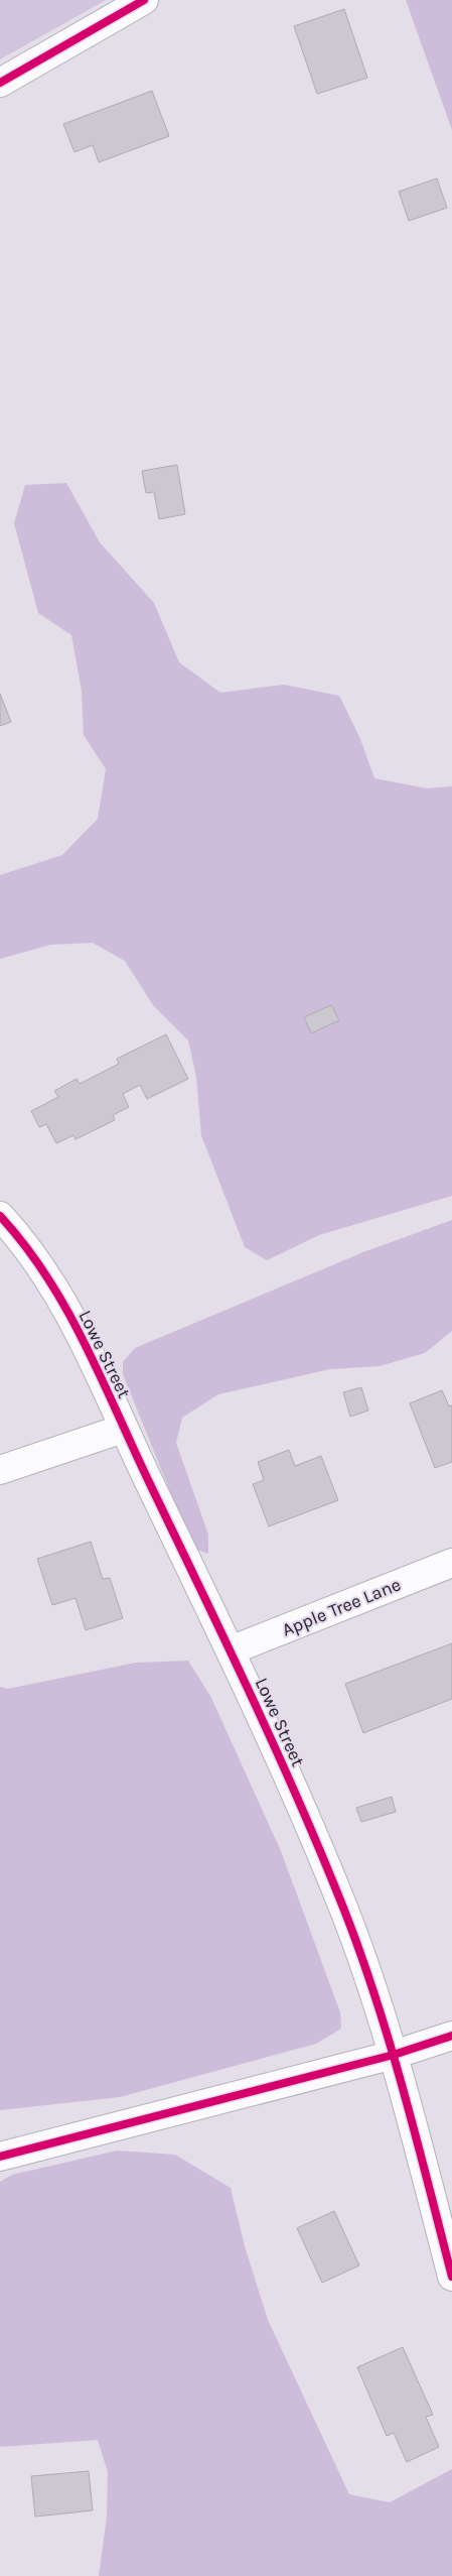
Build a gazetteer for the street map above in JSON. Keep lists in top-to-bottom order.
{
  "streets": {
    "street": ["Lowe Street", "Apple Tree Lane"]
  },
  "crossings": [
    ["Lowe Street", "Apple Tree Lane"]
  ]
}
